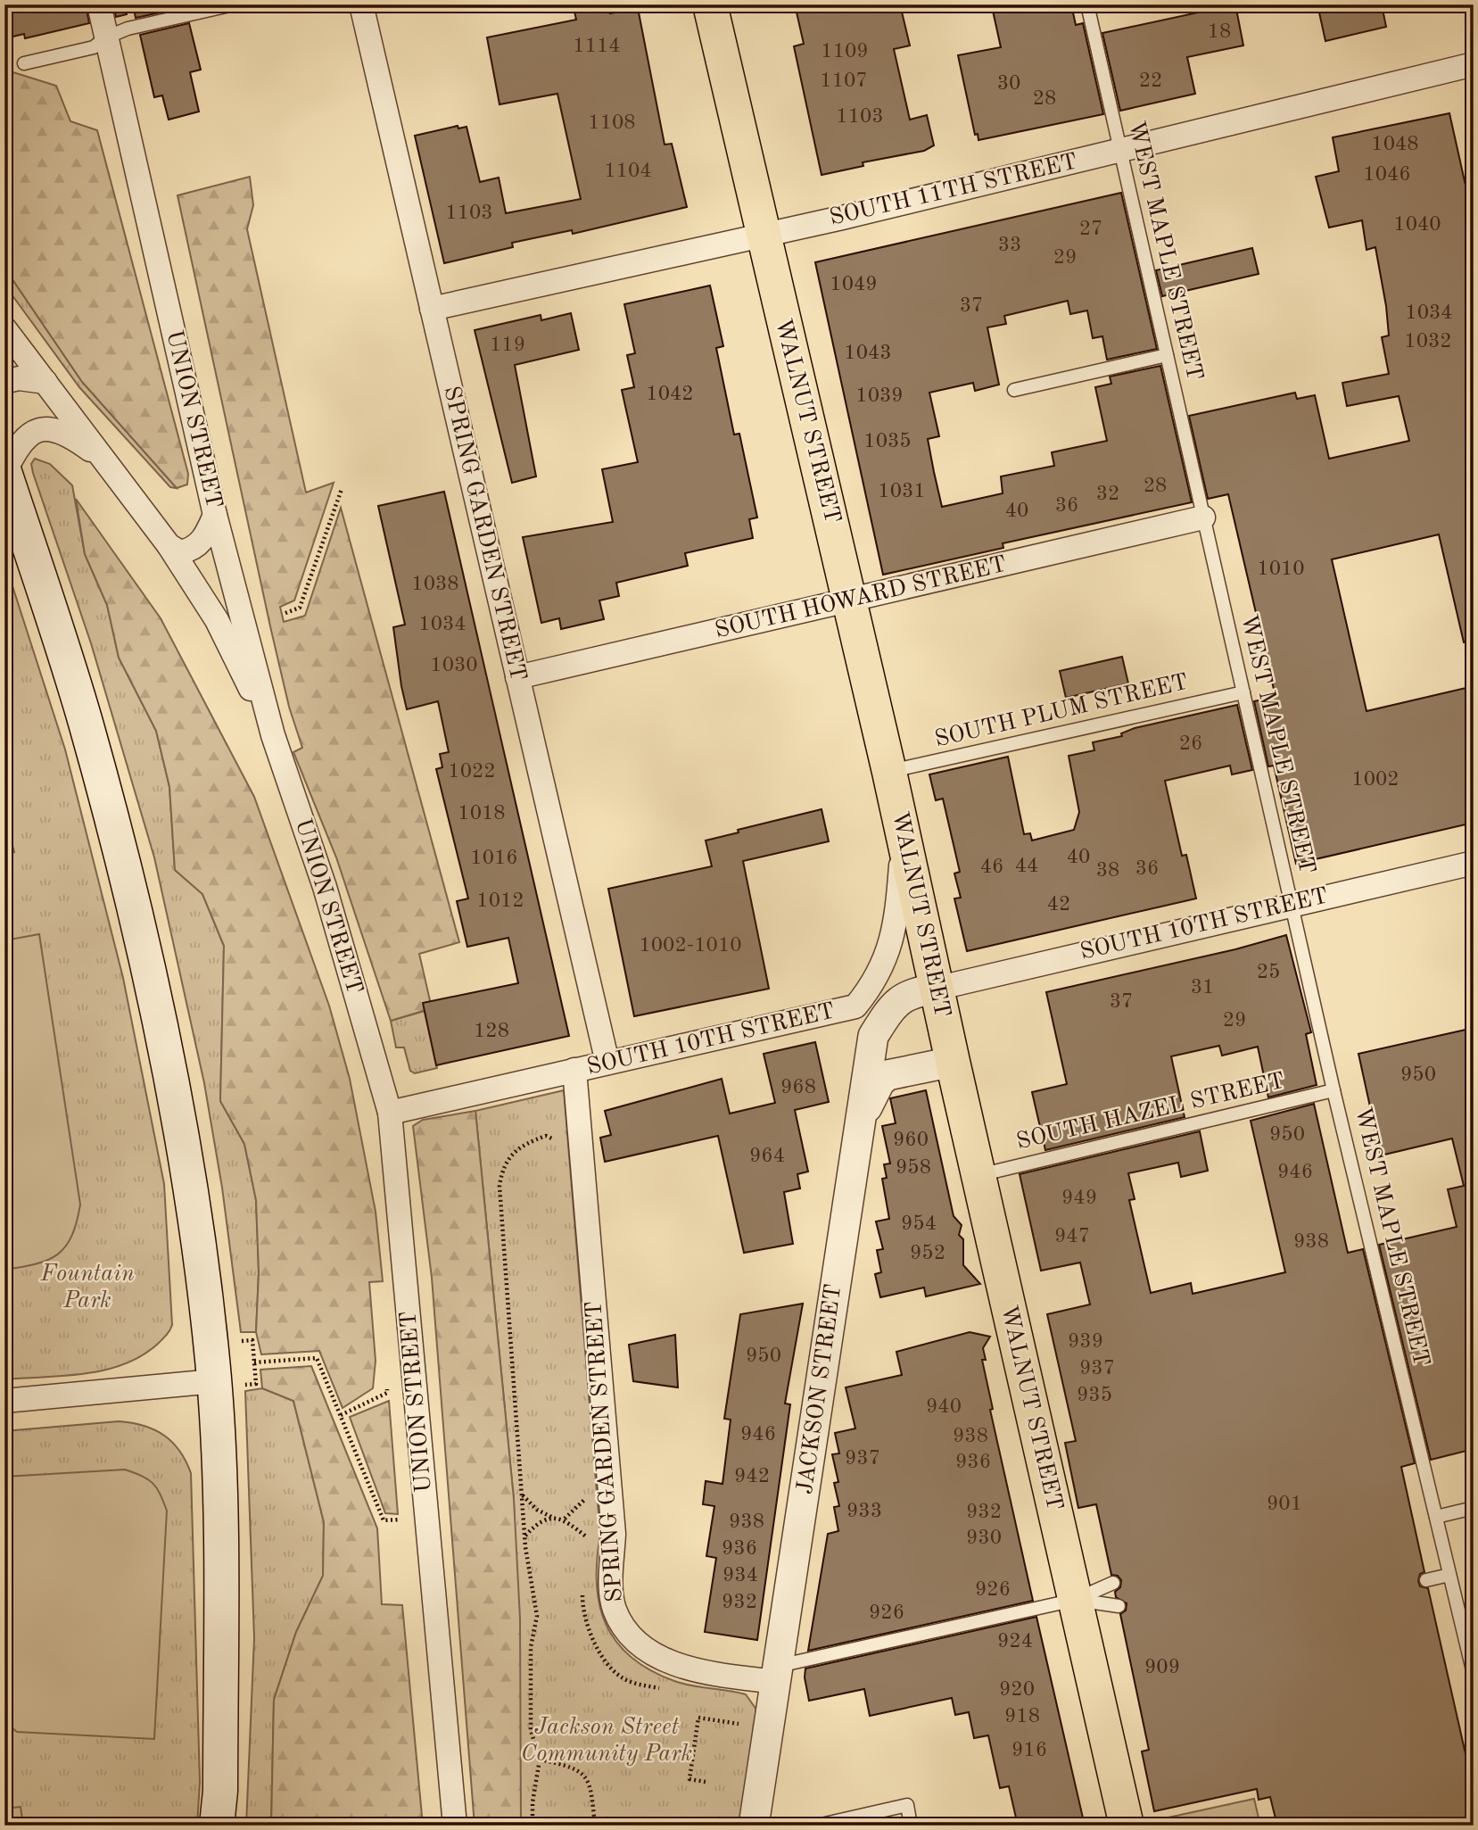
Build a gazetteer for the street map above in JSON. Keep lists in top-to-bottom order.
{
  "streets": {
    "main road": ["WALNUT STREET"],
    "street": [
      "SOUTH 11TH STREET",
      "UNION STREET",
      "SPRING GARDEN STREET",
      "SOUTH HOWARD STREET",
      "SOUTH 10TH STREET",
      "JACKSON STREET"
    ],
    "lane": ["WEST MAPLE STREET", "SOUTH PLUM STREET", "SOUTH HAZEL STREET"]
  },
  "crossings": [
    ["SOUTH 11TH STREET", "WEST MAPLE STREET"],
    ["SOUTH 11TH STREET", "WALNUT STREET"],
    ["SOUTH 11TH STREET", "SPRING GARDEN STREET"],
    ["WEST MAPLE STREET", "SOUTH HOWARD STREET"],
    ["WEST MAPLE STREET", "SOUTH PLUM STREET"],
    ["WEST MAPLE STREET", "SOUTH 10TH STREET"],
    ["WEST MAPLE STREET", "SOUTH HAZEL STREET"],
    ["UNION STREET", "SOUTH 10TH STREET"],
    ["WALNUT STREET", "SOUTH HOWARD STREET"],
    ["WALNUT STREET", "SOUTH PLUM STREET"],
    ["WALNUT STREET", "SOUTH 10TH STREET"],
    ["WALNUT STREET", "SOUTH HAZEL STREET"],
    ["WALNUT STREET", "JACKSON STREET"],
    ["SPRING GARDEN STREET", "SOUTH HOWARD STREET"],
    ["SPRING GARDEN STREET", "SOUTH 10TH STREET"],
    ["SPRING GARDEN STREET", "JACKSON STREET"],
    ["SOUTH 10TH STREET", "JACKSON STREET"]
  ],
  "parks": ["Fountain Park", "Jackson Street Community Park"],
  "house_numbers": [
    "18",
    "1114",
    "1109",
    "1107",
    "22",
    "30",
    "28",
    "1103",
    "1108",
    "1048",
    "1104",
    "1046",
    "1103",
    "1040",
    "27",
    "33",
    "29",
    "1049",
    "37",
    "1034",
    "1032",
    "119",
    "1043",
    "1042",
    "1039",
    "1035",
    "28",
    "1031",
    "32",
    "36",
    "40",
    "1010",
    "1038",
    "1034",
    "1030",
    "26",
    "1022",
    "1002",
    "1018",
    "40",
    "1016",
    "44",
    "46",
    "36",
    "38",
    "1012",
    "42",
    "1002-1010",
    "25",
    "31",
    "37",
    "29",
    "128",
    "950",
    "968",
    "950",
    "960",
    "964",
    "958",
    "946",
    "949",
    "954",
    "947",
    "938",
    "952",
    "939",
    "950",
    "937",
    "935",
    "940",
    "946",
    "938",
    "937",
    "936",
    "942",
    "901",
    "933",
    "932",
    "938",
    "930",
    "936",
    "934",
    "926",
    "932",
    "926",
    "924",
    "909",
    "920",
    "918",
    "916"
  ]
}
